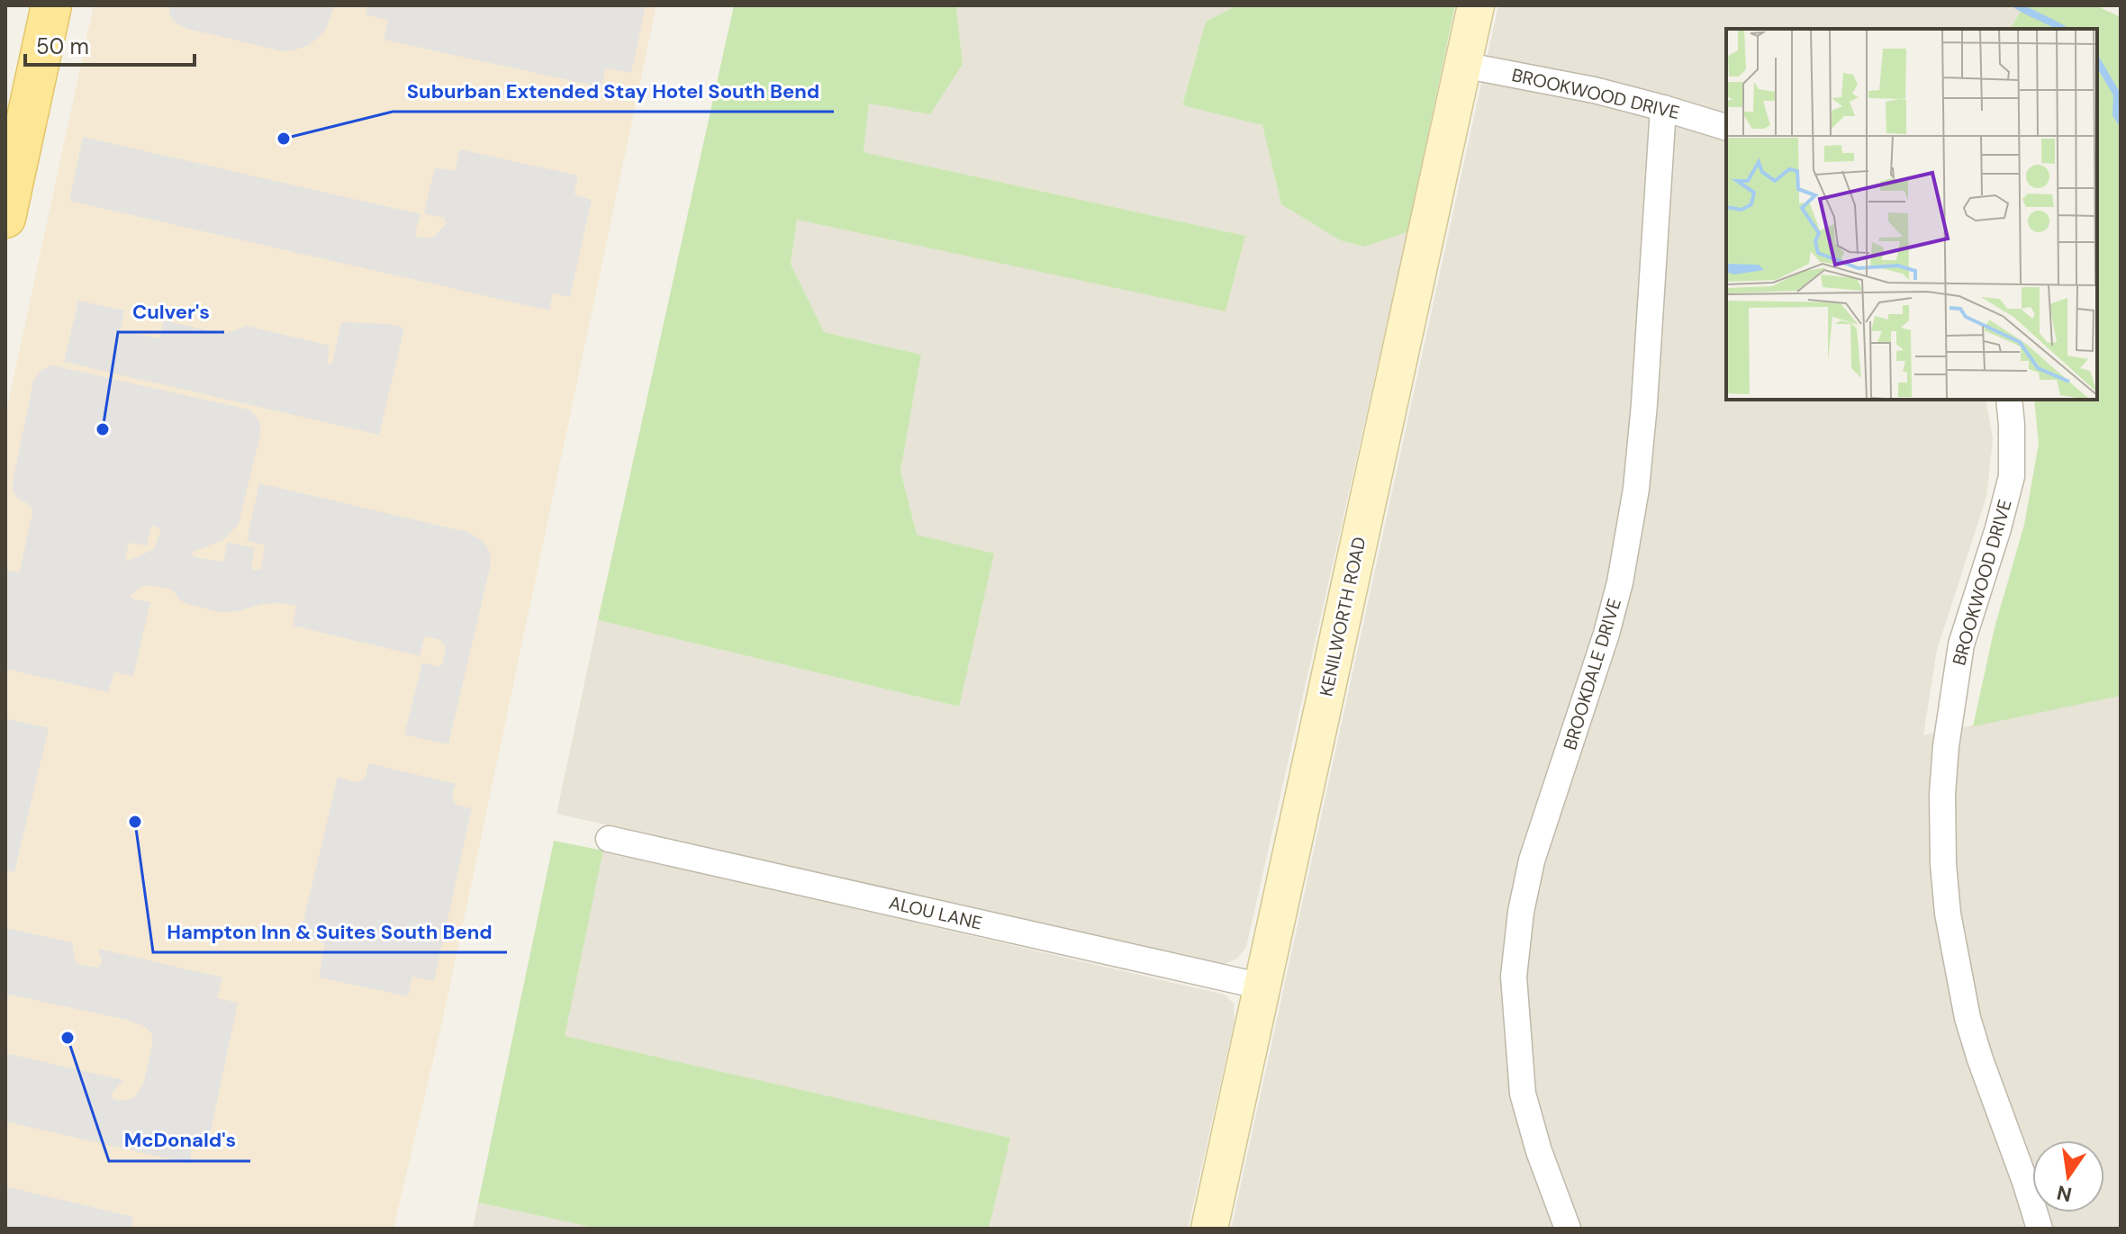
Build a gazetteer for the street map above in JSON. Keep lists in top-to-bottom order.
{
  "streets": {
    "street": [
      "BROOKWOOD DRIVE",
      "KENILWORTH ROAD",
      "BROOKDALE DRIVE",
      "ALOU LANE"
    ]
  },
  "crossings": [
    ["BROOKWOOD DRIVE", "KENILWORTH ROAD"],
    ["BROOKWOOD DRIVE", "BROOKDALE DRIVE"],
    ["KENILWORTH ROAD", "ALOU LANE"]
  ],
  "places": [
    "Suburban Extended Stay Hotel South Bend",
    "Culver's",
    "Hampton Inn & Suites South Bend",
    "McDonald's"
  ],
  "scale_bar": "50 m",
  "north": "bottom"
}
